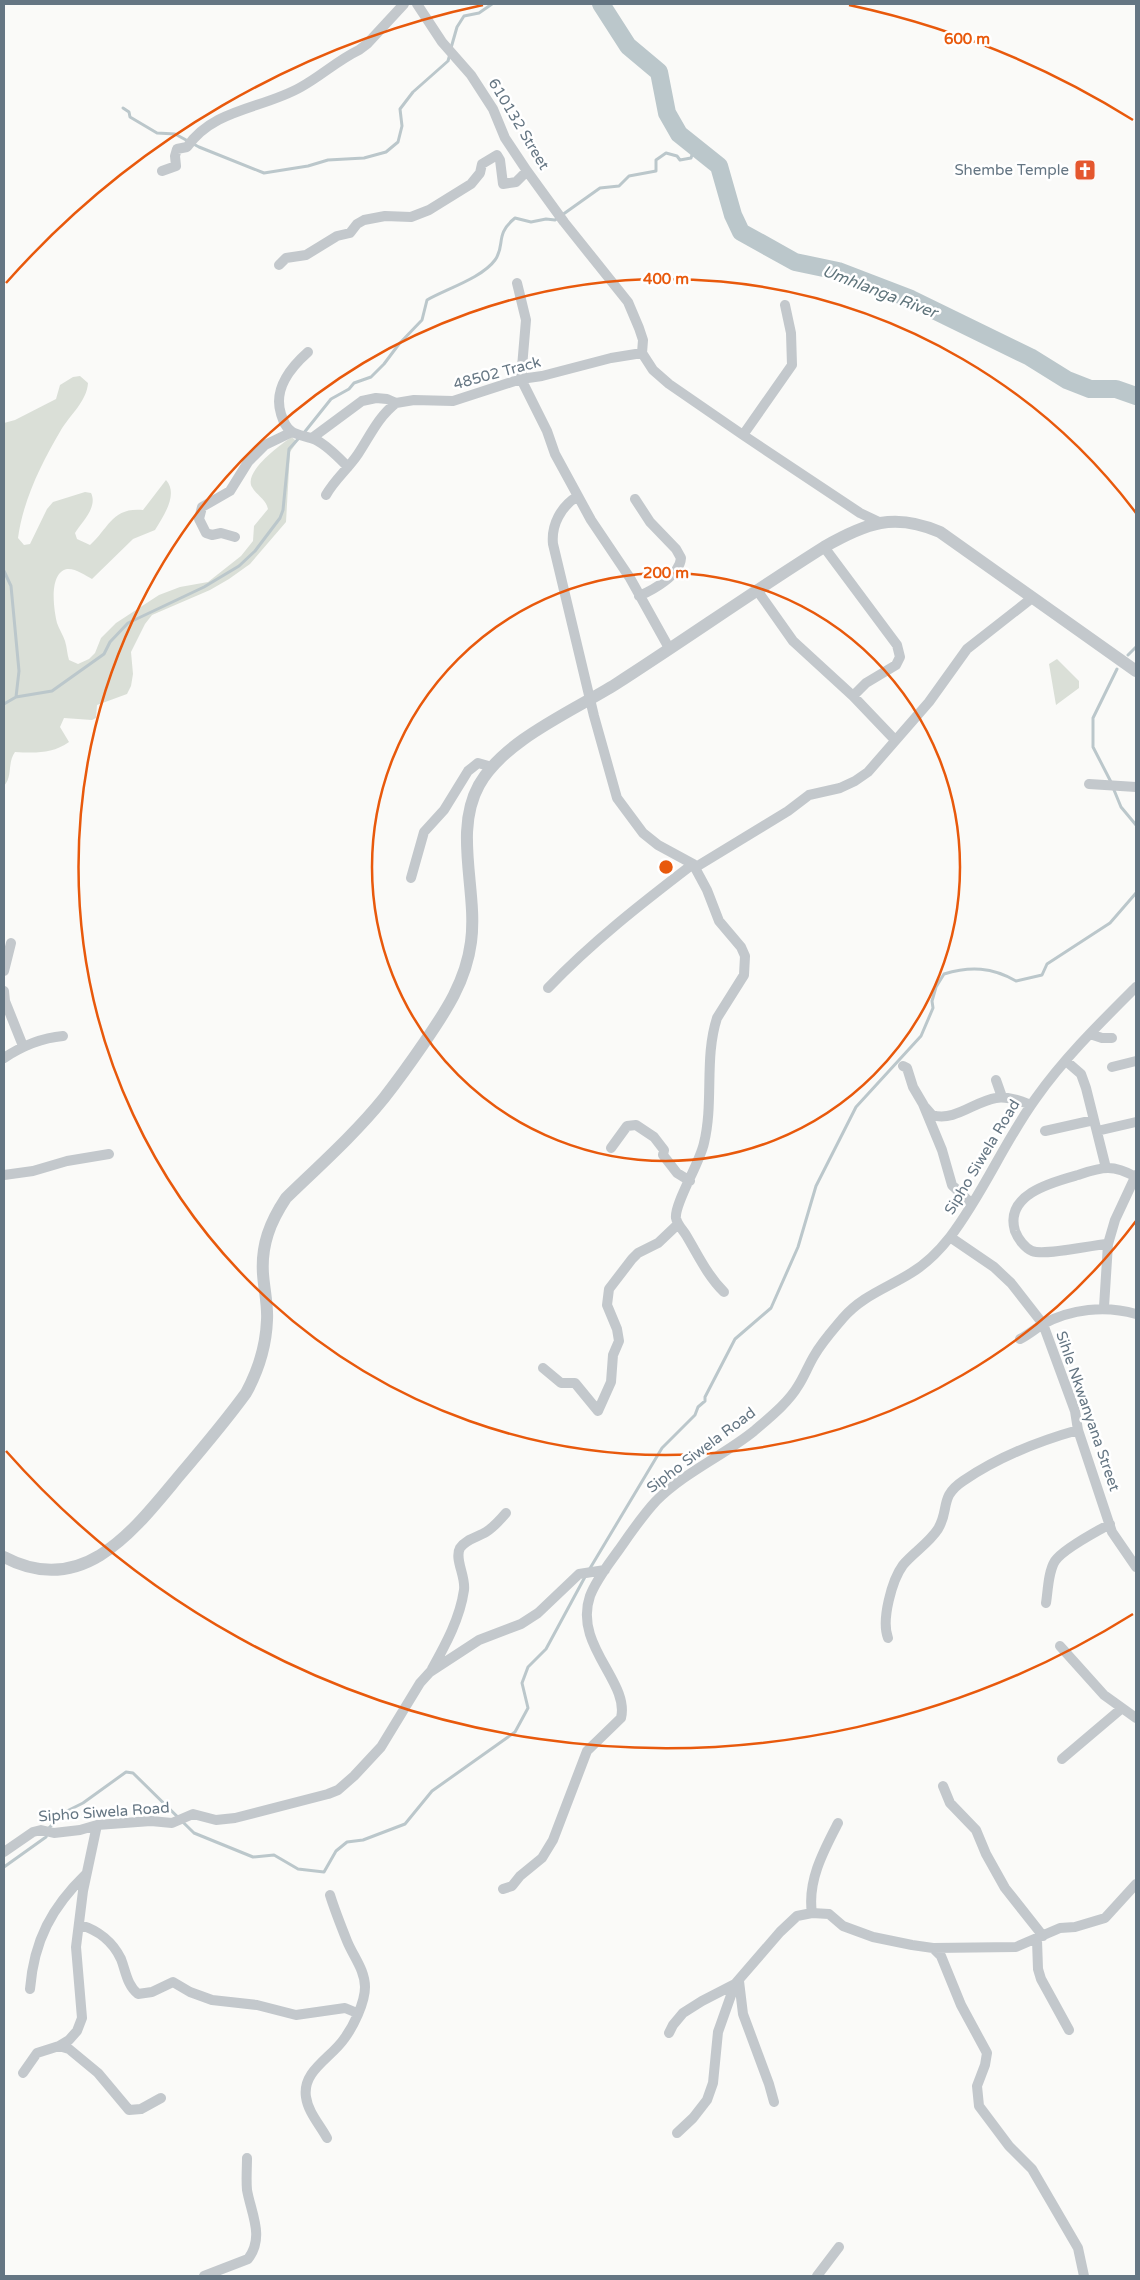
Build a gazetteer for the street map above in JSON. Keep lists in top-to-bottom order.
{
  "streets": {
    "street": [
      "610132 Street",
      "48502 Track",
      "Sipho Siwela Road",
      "Sihle Nkwanyana Street"
    ]
  },
  "crossings": [
    ["610132 Street", "48502 Track"],
    ["Sipho Siwela Road", "Sihle Nkwanyana Street"]
  ],
  "water": ["Umhlanga River"],
  "places": {
    "church": ["Shembe Temple"]
  },
  "rings": ["600 m", "400 m", "200 m"]
}
